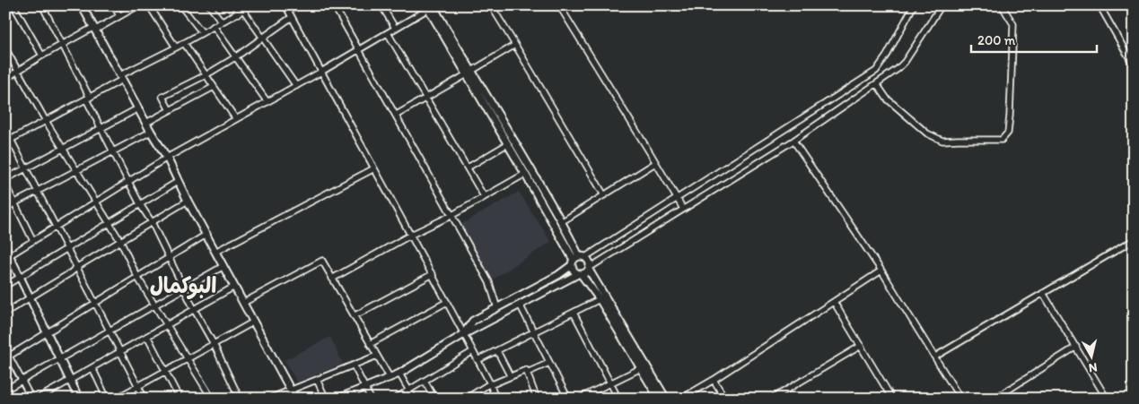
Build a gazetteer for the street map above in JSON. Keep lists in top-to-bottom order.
{
  "districts": ["البوكمال"],
  "scale_bar": "200 m",
  "north": "bottom"
}
